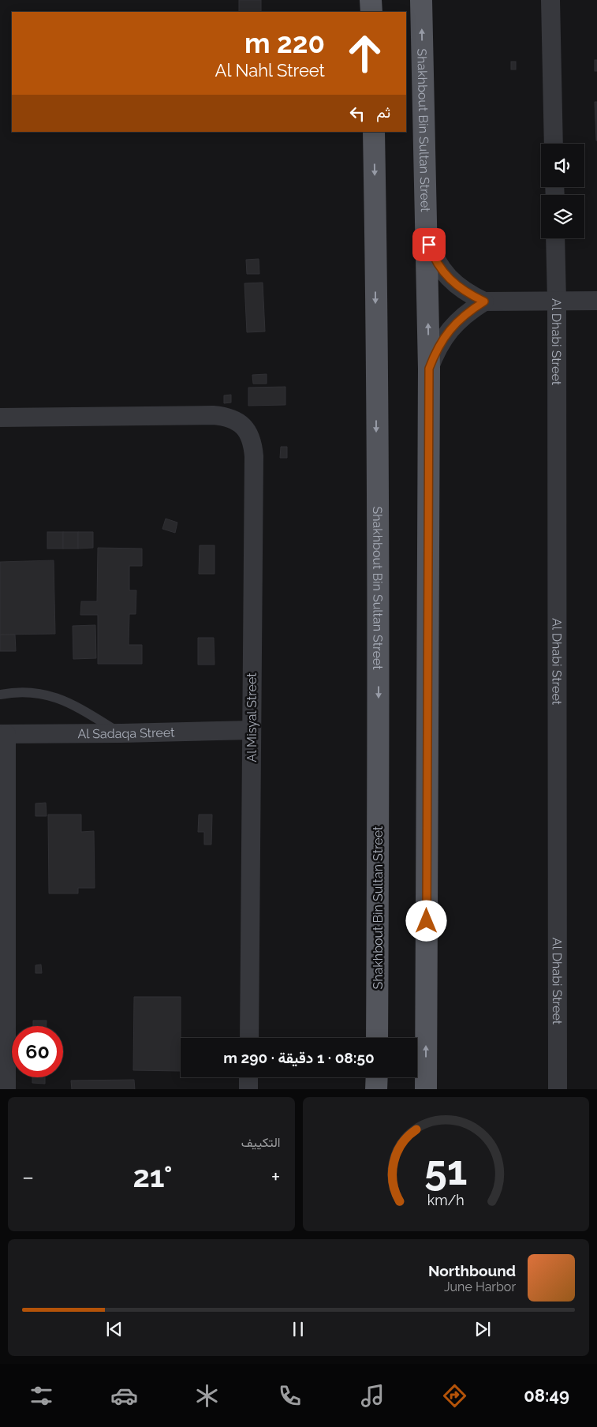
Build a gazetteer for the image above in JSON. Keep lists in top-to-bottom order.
{
  "streets": {
    "main road": ["Shakhbout Bin Sultan Street"],
    "street": ["Al Dhabi Street", "Al Misyal Street", "Al Sadaqa Street"]
  },
  "crossings": [
    ["Al Misyal Street", "Al Sadaqa Street"]
  ],
  "page": {
    "turn": ["220 m", "Al Nahl Street"],
    "then": "ثم",
    "limit": "60",
    "trip": "08:50 · 1 دقيقة · 290 m",
    "tile": "التكييف",
    "heat": ["−", "21°", "+"],
    "song": ["Northbound", "June Harbor"],
    "tabs": "08:49",
    "gauge": ["51", "km/h"]
  }
}
